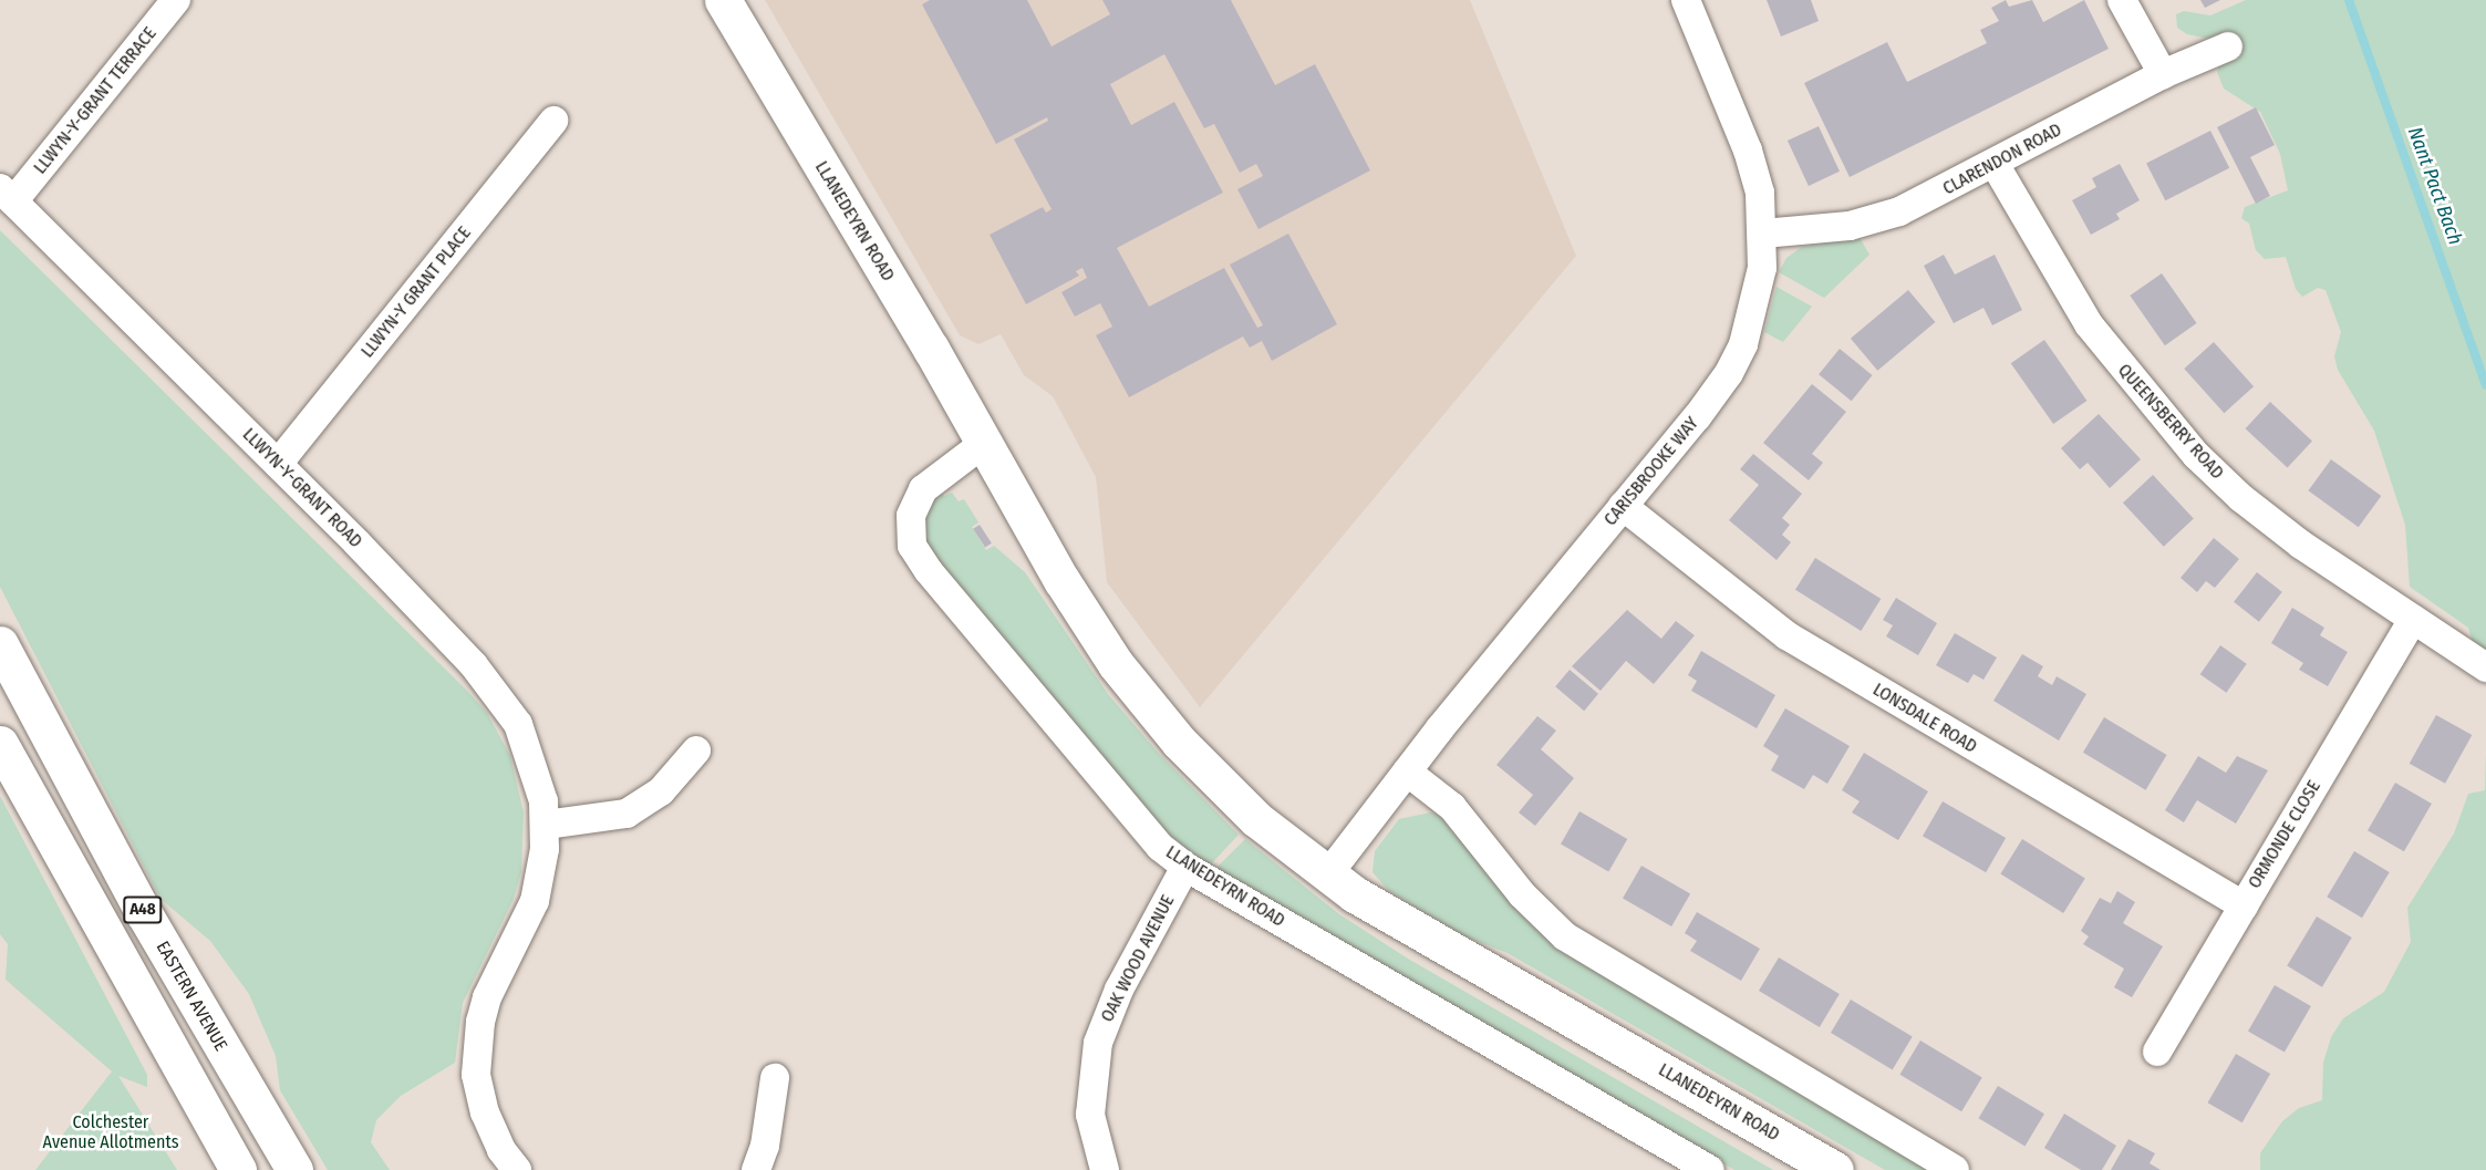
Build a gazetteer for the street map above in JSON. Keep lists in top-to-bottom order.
{
  "streets": {
    "main road": ["LLANEDEYRN ROAD", "A48", "EASTERN AVENUE"],
    "street": [
      "LLWYN-Y-GRANT TERRACE",
      "CLARENDON ROAD",
      "LLWYN-Y GRANT PLACE",
      "QUEENSBERRY ROAD",
      "CARISBROOKE WAY",
      "LLWYN-Y-GRANT ROAD",
      "LONSDALE ROAD",
      "ORMONDE CLOSE",
      "OAK WOOD AVENUE"
    ]
  },
  "crossings": [
    ["LLWYN-Y-GRANT TERRACE", "LLWYN-Y-GRANT ROAD"],
    ["CLARENDON ROAD", "QUEENSBERRY ROAD"],
    ["CLARENDON ROAD", "CARISBROOKE WAY"],
    ["LLANEDEYRN ROAD", "CARISBROOKE WAY"],
    ["LLANEDEYRN ROAD", "OAK WOOD AVENUE"],
    ["LLWYN-Y GRANT PLACE", "LLWYN-Y-GRANT ROAD"],
    ["QUEENSBERRY ROAD", "ORMONDE CLOSE"],
    ["CARISBROOKE WAY", "LONSDALE ROAD"],
    ["LONSDALE ROAD", "ORMONDE CLOSE"]
  ],
  "water": ["Nant Pact Bach"],
  "parks": ["Colchester Avenue Allotments"]
}
